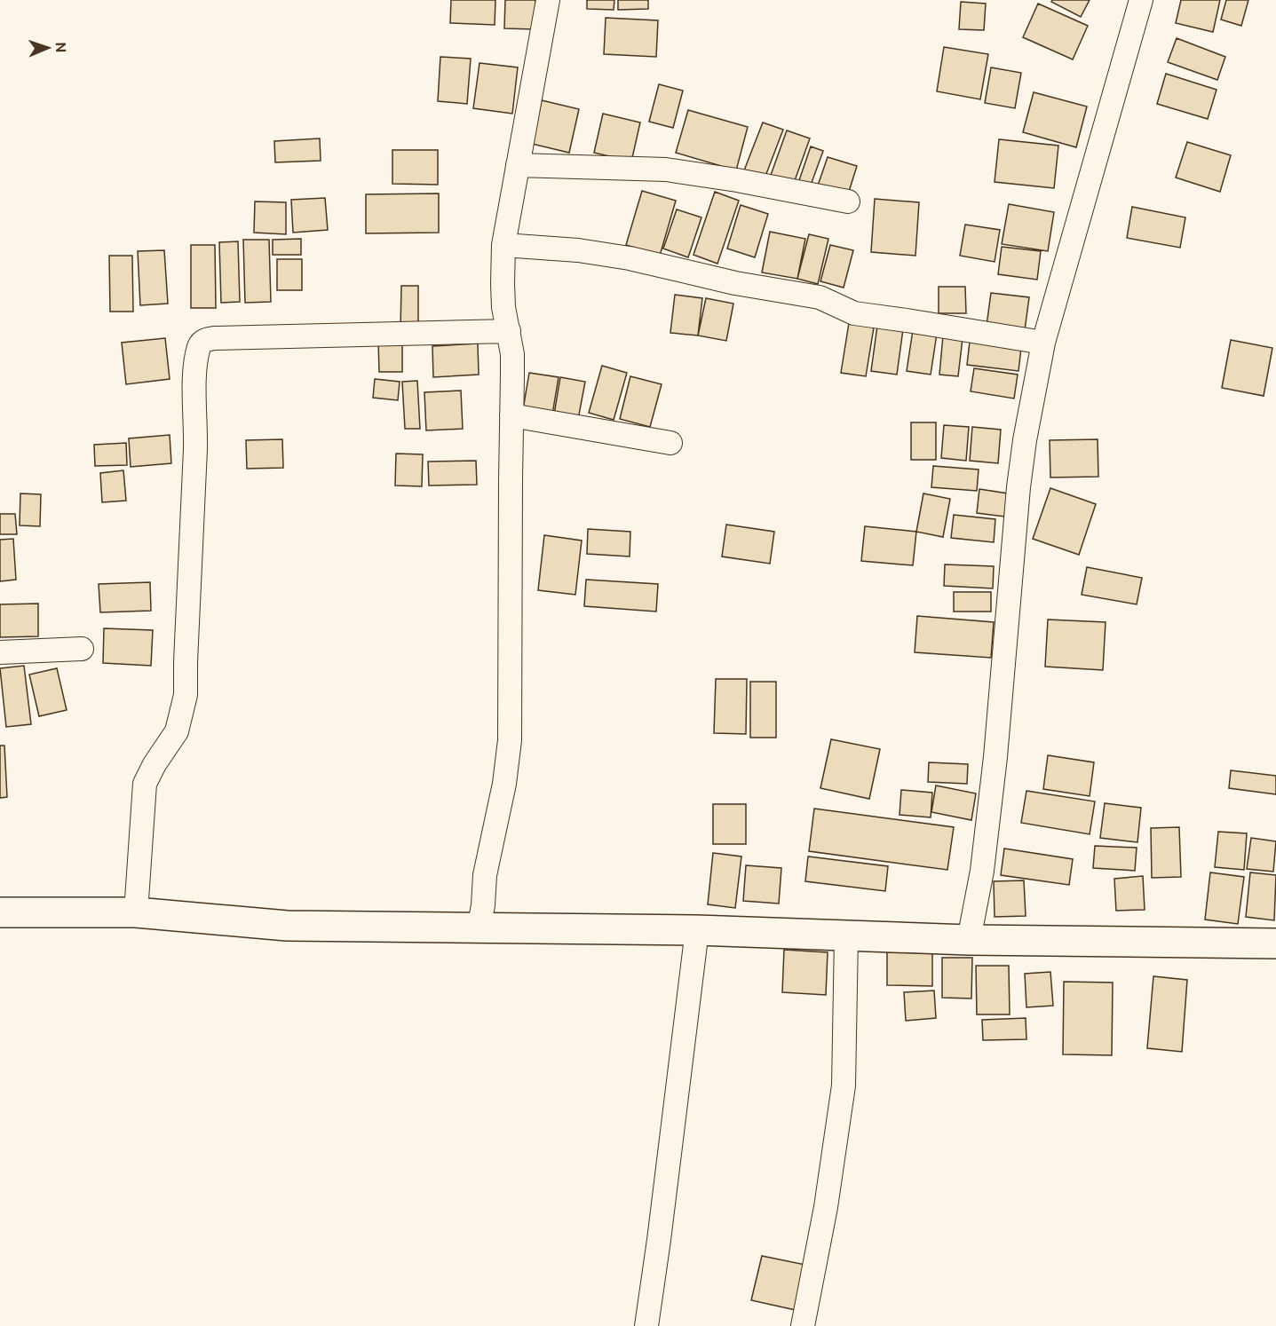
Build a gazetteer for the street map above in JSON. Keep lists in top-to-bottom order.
{
  "north": "right"
}
